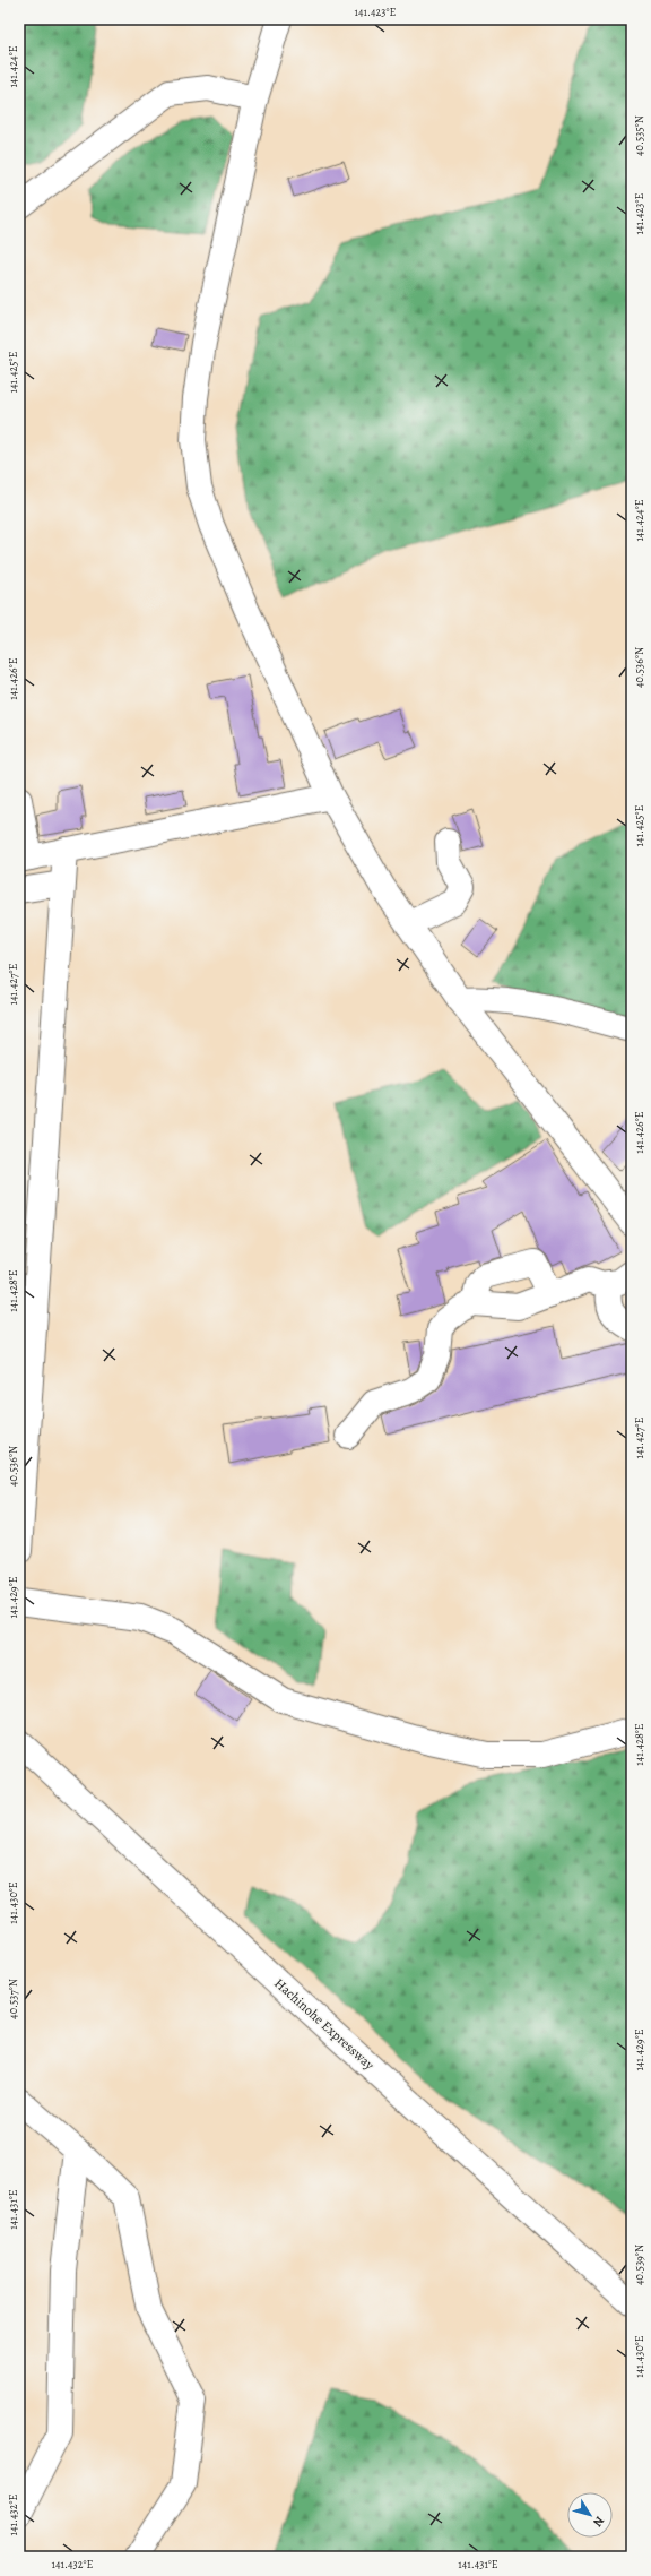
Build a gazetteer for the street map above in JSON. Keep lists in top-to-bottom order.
{
  "streets": {
    "main road": ["Hachinohe Expressway"]
  },
  "north": "bottom right",
  "coordinates": [
    "141.423°E",
    "141.424°E",
    "40.535°N",
    "141.425°E",
    "40.536°N",
    "141.426°E",
    "141.427°E",
    "141.428°E",
    "141.429°E",
    "141.430°E",
    "40.537°N",
    "141.431°E",
    "40.539°N",
    "141.432°E"
  ]
}
